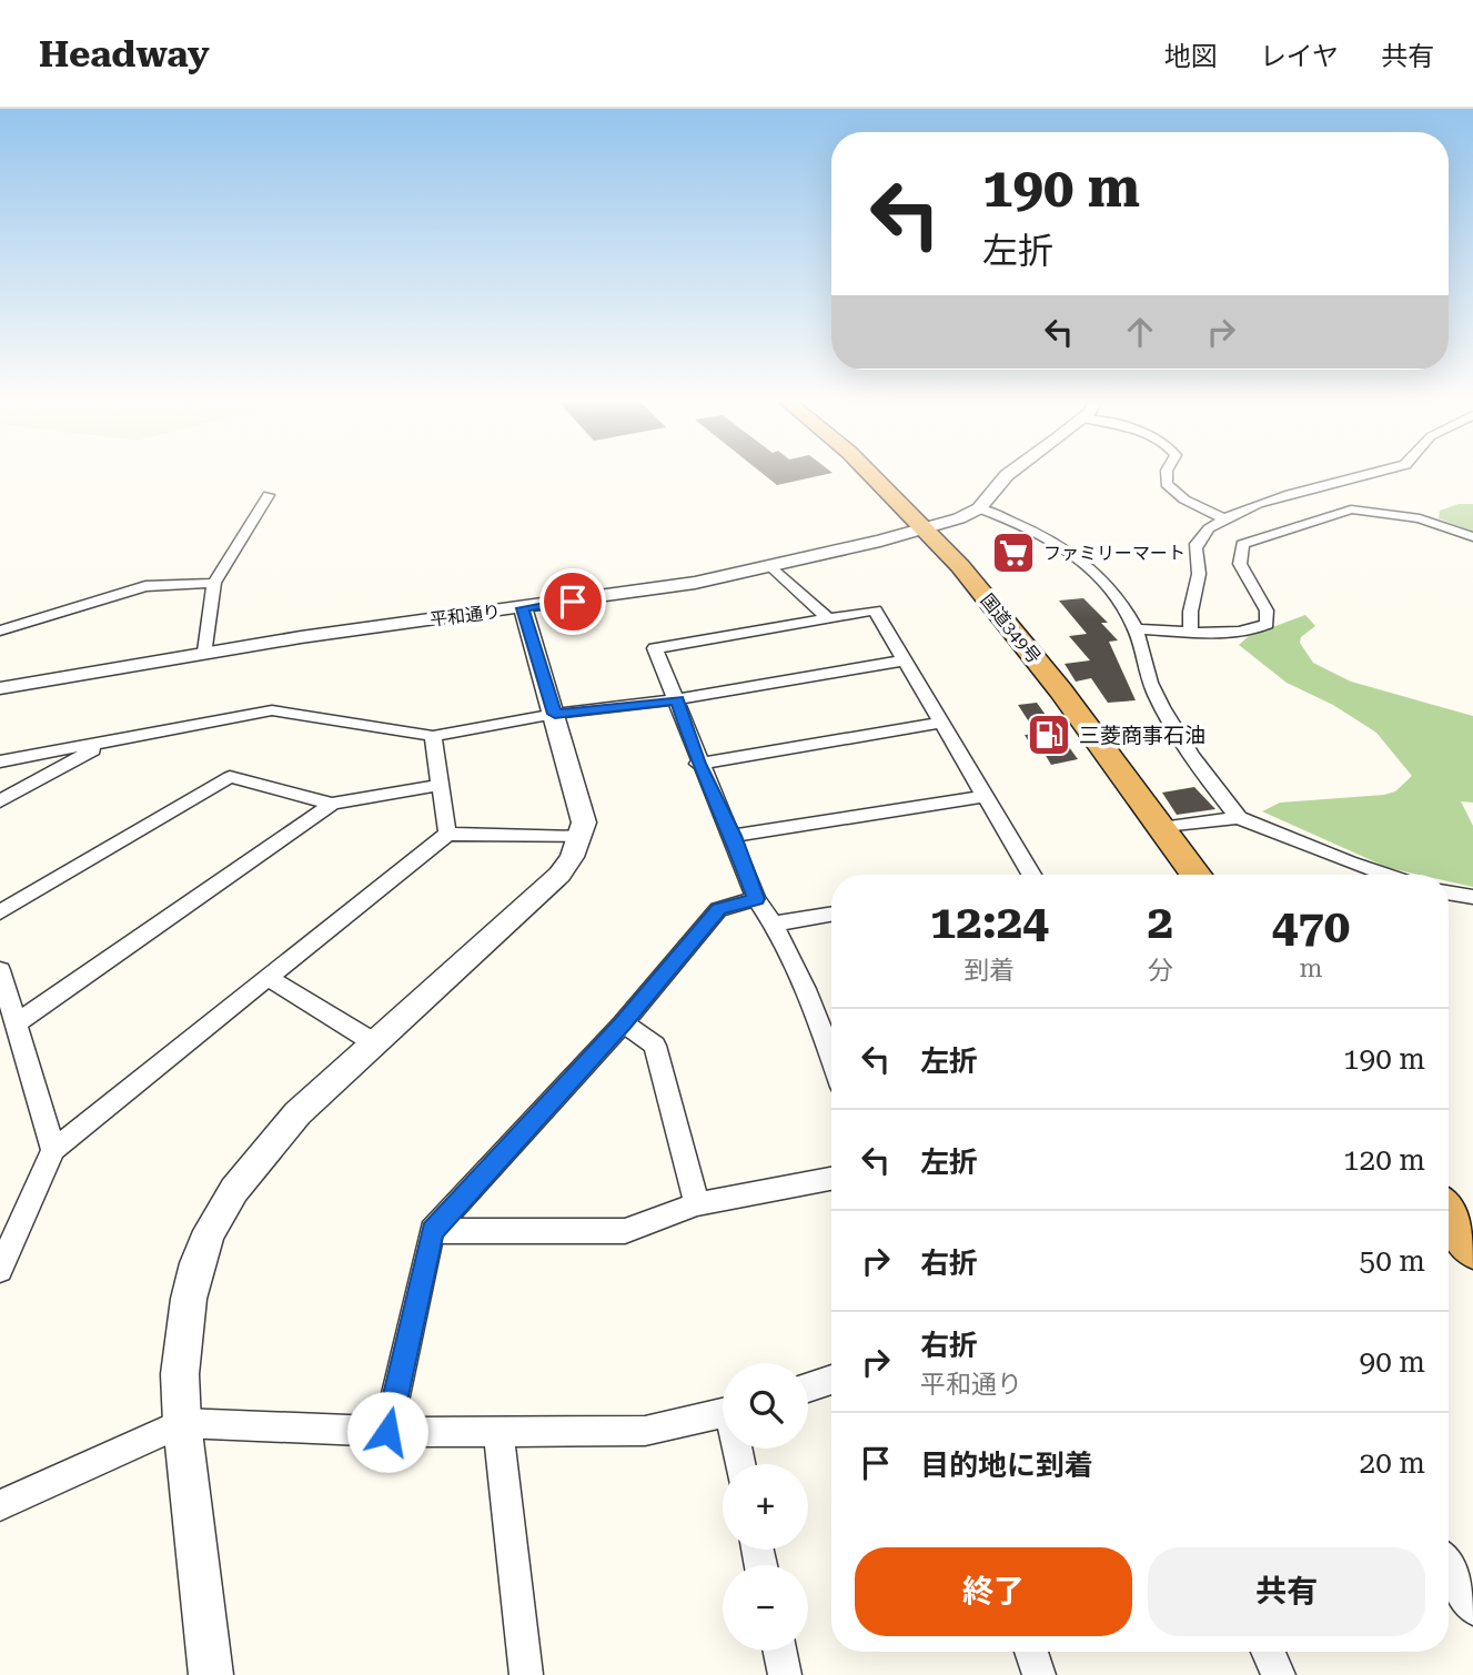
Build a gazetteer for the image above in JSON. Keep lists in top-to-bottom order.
{
  "streets": {
    "highway": ["国道349号"],
    "street": ["平和通り"]
  },
  "crossings": [
    ["平和通り", "国道349号"]
  ],
  "places": {
    "supermarket": ["ファミリーマート"],
    "fuel station": ["三菱商事石油"]
  },
  "page": {
    "header": "Headway",
    "nav": ["地図", "レイヤ", "共有"],
    "turn": ["190 m", "左折"],
    "eta": [
      "12:24",
      "到着",
      "2",
      "分",
      "470",
      "m"
    ],
    "list": [
      {
        "name": "左折",
        "value": "190 m"
      },
      {
        "name": "左折",
        "value": "120 m"
      },
      {
        "name": "右折",
        "value": "50 m"
      },
      {
        "name": "右折",
        "note": "平和通り",
        "value": "90 m"
      },
      {
        "name": "目的地に到着",
        "value": "20 m"
      }
    ],
    "map_buttons": ["+", "−"],
    "buttons": ["終了", "共有"]
  }
}
